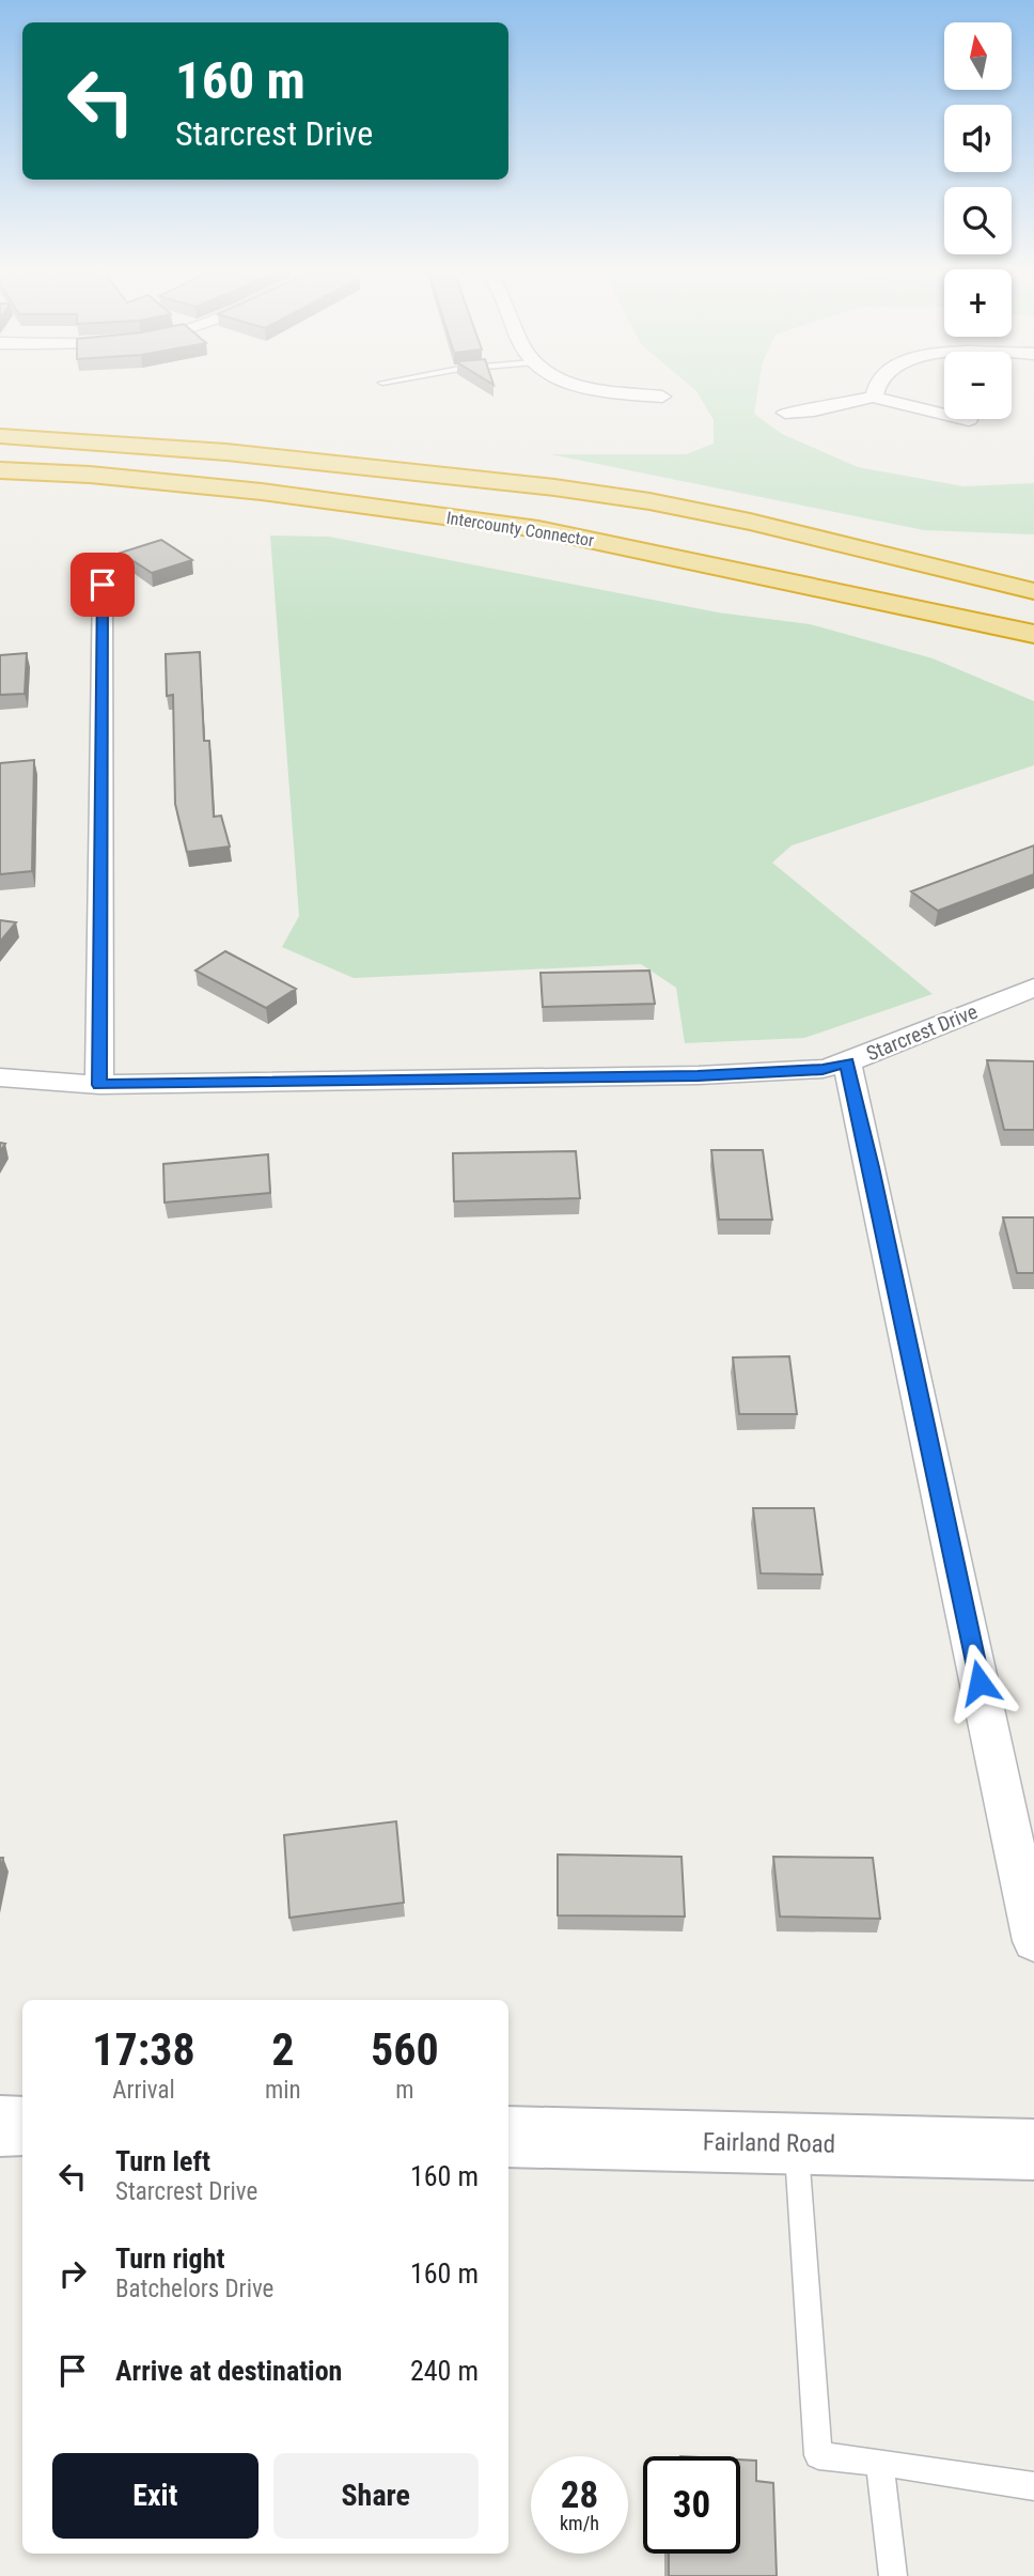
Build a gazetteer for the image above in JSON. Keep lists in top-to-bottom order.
{
  "streets": {
    "highway": ["Intercounty Connector"],
    "main road": ["Fairland Road"],
    "street": ["Starcrest Drive"]
  },
  "north": "top",
  "page": {
    "map_buttons": ["+", "−"],
    "turn": ["160 m", "Starcrest Drive"],
    "eta": [
      "17:38",
      "Arrival",
      "2",
      "min",
      "560",
      "m"
    ],
    "list": [
      {
        "name": "Turn left",
        "note": "Starcrest Drive",
        "value": "160 m"
      },
      {
        "name": "Turn right",
        "note": "Batchelors Drive",
        "value": "160 m"
      },
      {
        "name": "Arrive at destination",
        "value": "240 m"
      }
    ],
    "buttons": ["Exit", "Share"],
    "speed": "28 km/h",
    "limit": "30"
  }
}
